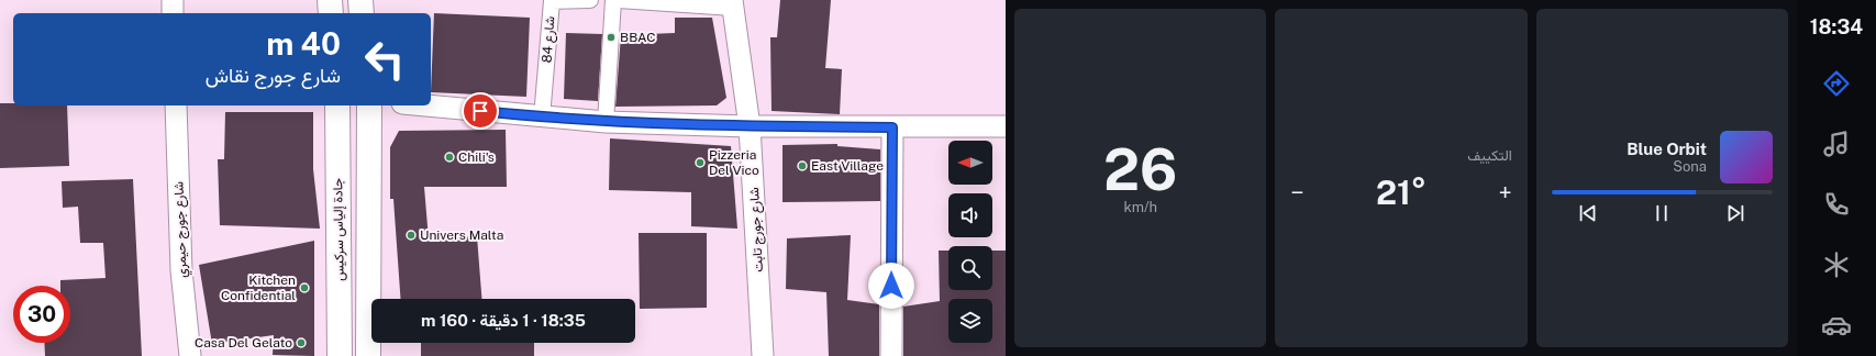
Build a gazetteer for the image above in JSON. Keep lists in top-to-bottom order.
{
  "streets": {
    "main road": ["جادة إلياس سركيس"],
    "street": ["شارع 84", "شارع جورج حيمري", "شارع جورج تابت"]
  },
  "places": [
    "BBAC",
    "Chili's",
    "Pizzeria Del Vico",
    "East Village",
    "Univers Malta",
    "Kitchen Confidential",
    "Casa Del Gelato"
  ],
  "north": "left",
  "page": {
    "tabs": "18:34",
    "tile": [
      "التكييف",
      ["26", "km/h"]
    ],
    "turn": ["40 m", "شارع جورج نقاش"],
    "song": ["Blue Orbit", "Sona"],
    "heat": ["−", "21°", "+"],
    "limit": "30",
    "trip": "18:35 · 1 دقيقة · 160 m"
  }
}
